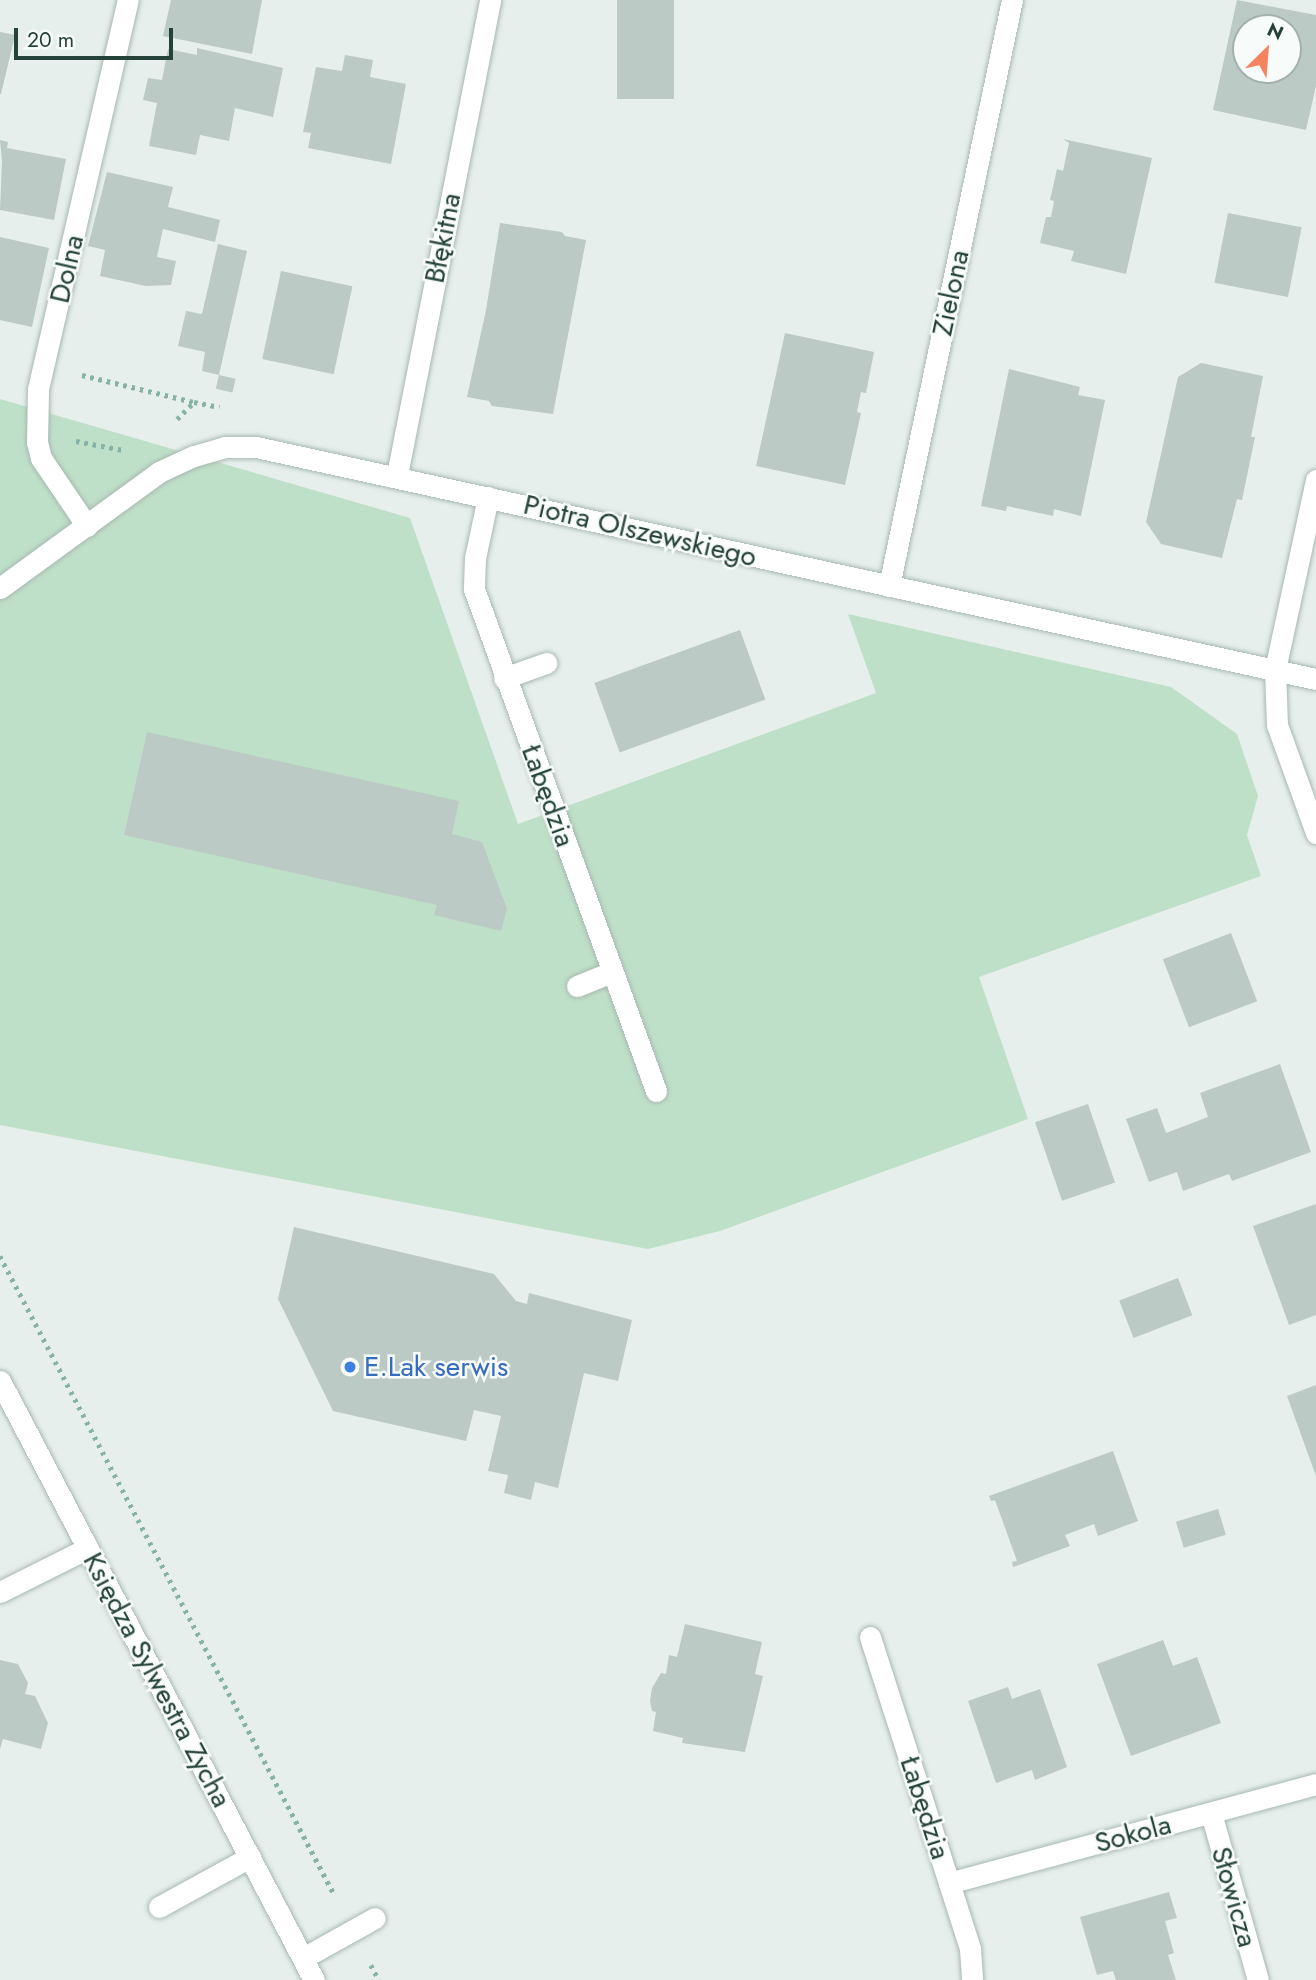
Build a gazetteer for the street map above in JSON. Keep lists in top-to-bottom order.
{
  "streets": {
    "street": [
      "Błękitna",
      "Dolna",
      "Zielona",
      "Piotra Olszewskiego",
      "Łabędzia",
      "Księdza Sylwestra Zycha",
      "Sokola",
      "Słowicza"
    ]
  },
  "crossings": [
    ["Błękitna", "Piotra Olszewskiego"],
    ["Dolna", "Piotra Olszewskiego"],
    ["Zielona", "Piotra Olszewskiego"],
    ["Piotra Olszewskiego", "Łabędzia"],
    ["Łabędzia", "Sokola"],
    ["Sokola", "Słowicza"]
  ],
  "places": ["E.Lak serwis"],
  "scale_bar": "20 m",
  "north": "top right"
}
